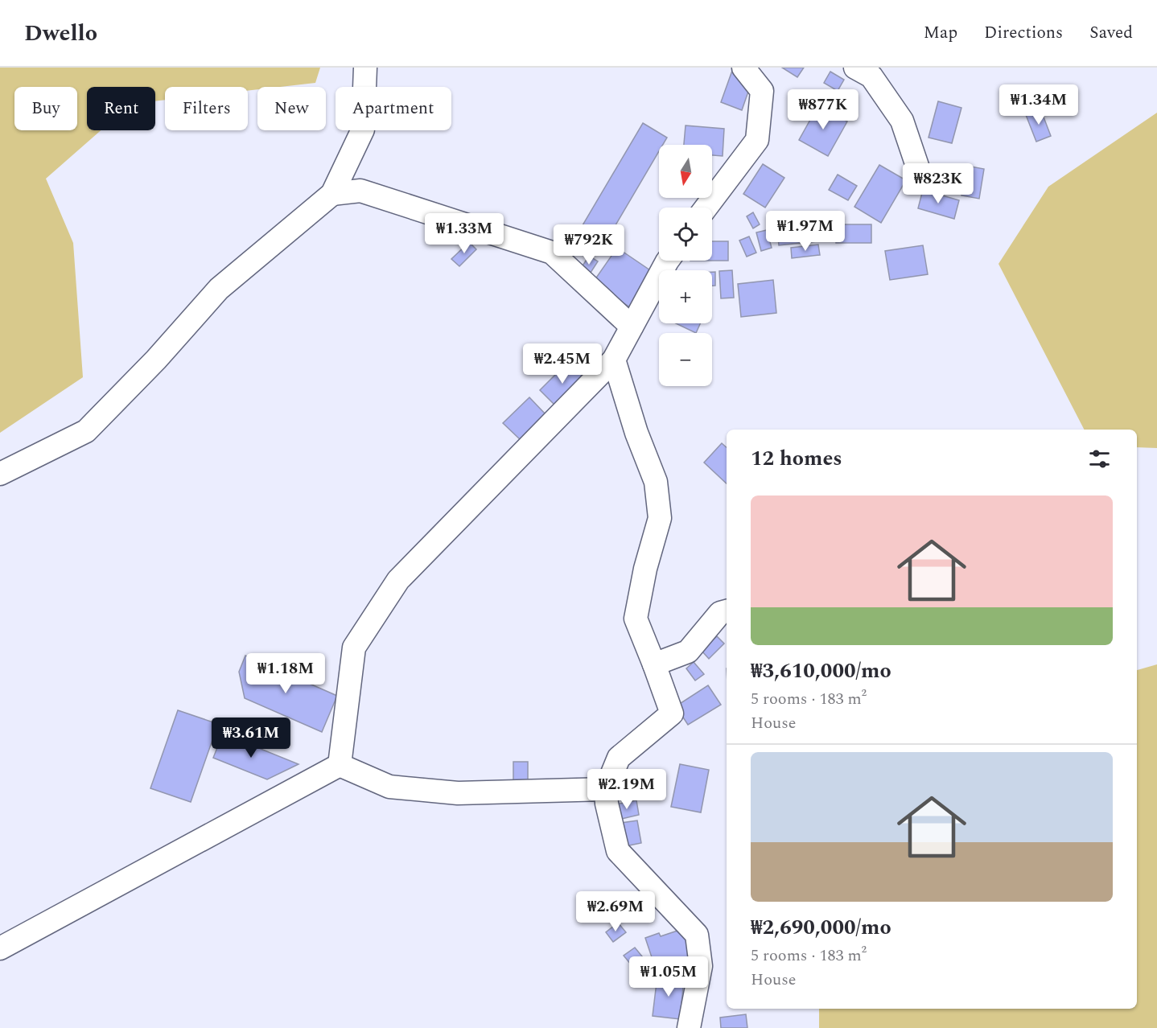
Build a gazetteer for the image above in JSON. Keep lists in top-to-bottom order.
{
  "north": "bottom",
  "page": {
    "header": "Dwello",
    "nav": ["Map", "Directions", "Saved"],
    "price": [
      "₩1.34M",
      "₩877K",
      "₩823K",
      "₩1.97M",
      "₩1.33M",
      "₩792K",
      "₩2.45M",
      "₩1.18M",
      "₩3.61M",
      "₩2.19M",
      "₩2.69M",
      "₩1.05M"
    ],
    "chip": [
      "Buy",
      "Rent",
      "Filters",
      "New",
      "Apartment"
    ],
    "map_buttons": ["+", "−"],
    "heading": "12 homes",
    "list": [
      {
        "name": "₩3,610,000/mo",
        "note": "5 rooms · 183 m² · House"
      },
      {
        "name": "₩2,690,000/mo",
        "note": "5 rooms · 183 m² · House"
      }
    ]
  }
}
